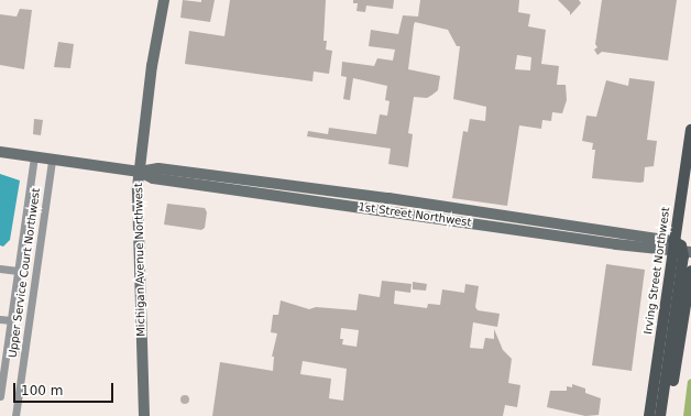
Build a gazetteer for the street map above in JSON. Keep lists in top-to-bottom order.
{
  "streets": {
    "main road": ["Irving Street Northwest"],
    "street": ["1st Street Northwest", "Michigan Avenue Northwest", "Upper Service Court Northwest"]
  },
  "crossings": [
    ["1st Street Northwest", "Michigan Avenue Northwest"],
    ["1st Street Northwest", "Irving Street Northwest"],
    ["1st Street Northwest", "Upper Service Court Northwest"]
  ],
  "scale_bar": "100 m"
}
